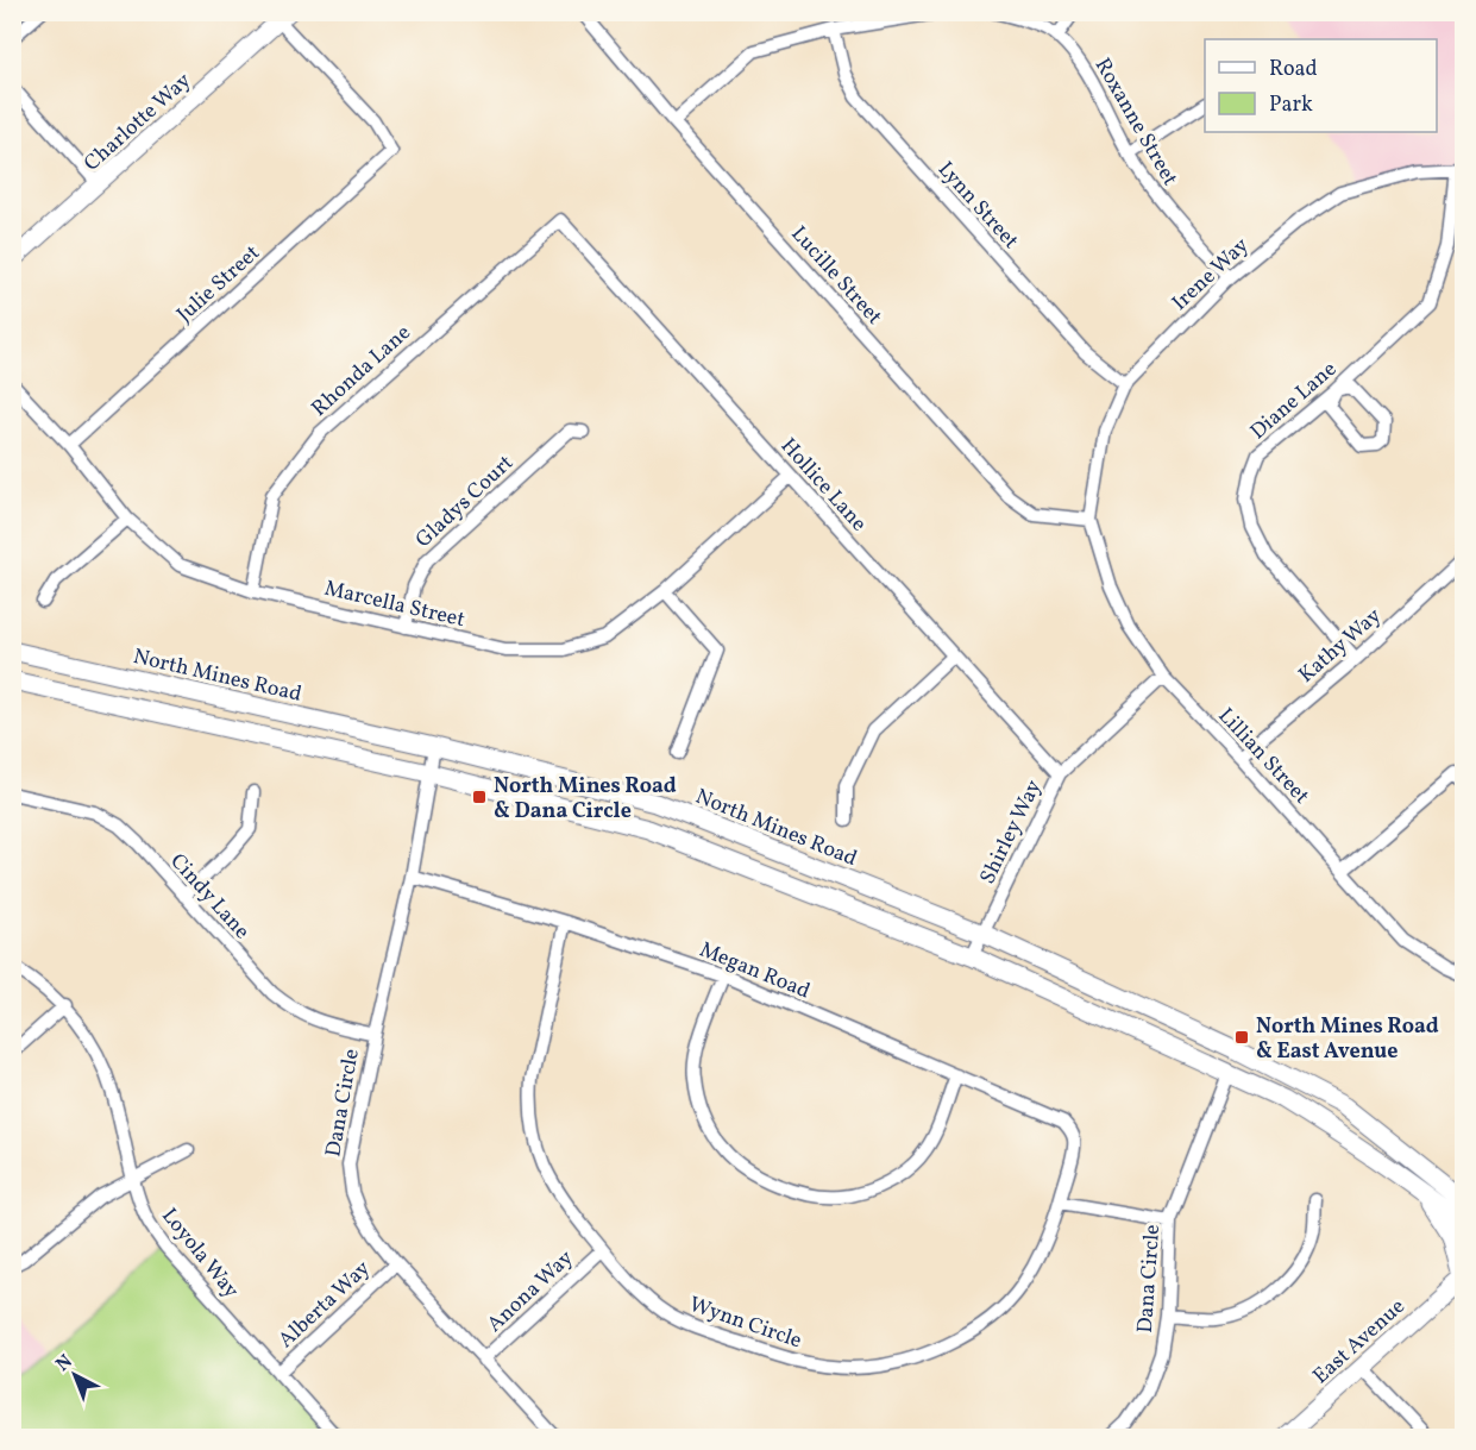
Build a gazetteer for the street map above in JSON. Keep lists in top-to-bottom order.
{
  "streets": {
    "main road": ["North Mines Road", "East Avenue"],
    "street": [
      "Charlotte Way",
      "Roxanne Street",
      "Lynn Street",
      "Irene Way",
      "Lucille Street",
      "Julie Street",
      "Rhonda Lane",
      "Diane Lane",
      "Hollice Lane",
      "Gladys Court",
      "Marcella Street",
      "Kathy Way",
      "Lillian Street",
      "Shirley Way",
      "Cindy Lane",
      "Megan Road",
      "Dana Circle",
      "Loyola Way",
      "Anona Way",
      "Alberta Way",
      "Wynn Circle"
    ]
  },
  "crossings": [
    ["Charlotte Way", "Julie Street"],
    ["Roxanne Street", "Irene Way"],
    ["Lynn Street", "Irene Way"],
    ["Irene Way", "Lucille Street"],
    ["Irene Way", "Diane Lane"],
    ["Irene Way", "Lillian Street"],
    ["Lucille Street", "Lillian Street"],
    ["Julie Street", "Marcella Street"],
    ["Rhonda Lane", "Hollice Lane"],
    ["Rhonda Lane", "Marcella Street"],
    ["Diane Lane", "Kathy Way"],
    ["Hollice Lane", "Marcella Street"],
    ["Hollice Lane", "Shirley Way"],
    ["Gladys Court", "Marcella Street"],
    ["Kathy Way", "Lillian Street"],
    ["North Mines Road", "Shirley Way"],
    ["North Mines Road", "Dana Circle"],
    ["Lillian Street", "Shirley Way"],
    ["Cindy Lane", "Dana Circle"],
    ["Megan Road", "Dana Circle"],
    ["Megan Road", "Wynn Circle"],
    ["Dana Circle", "Anona Way"],
    ["Dana Circle", "Alberta Way"],
    ["Loyola Way", "Alberta Way"],
    ["Anona Way", "Wynn Circle"]
  ],
  "places": {
    "transit": ["North Mines Road & Dana Circle", "North Mines Road & East Avenue"]
  },
  "legend": ["Road", "Park"],
  "north": "top left"
}
